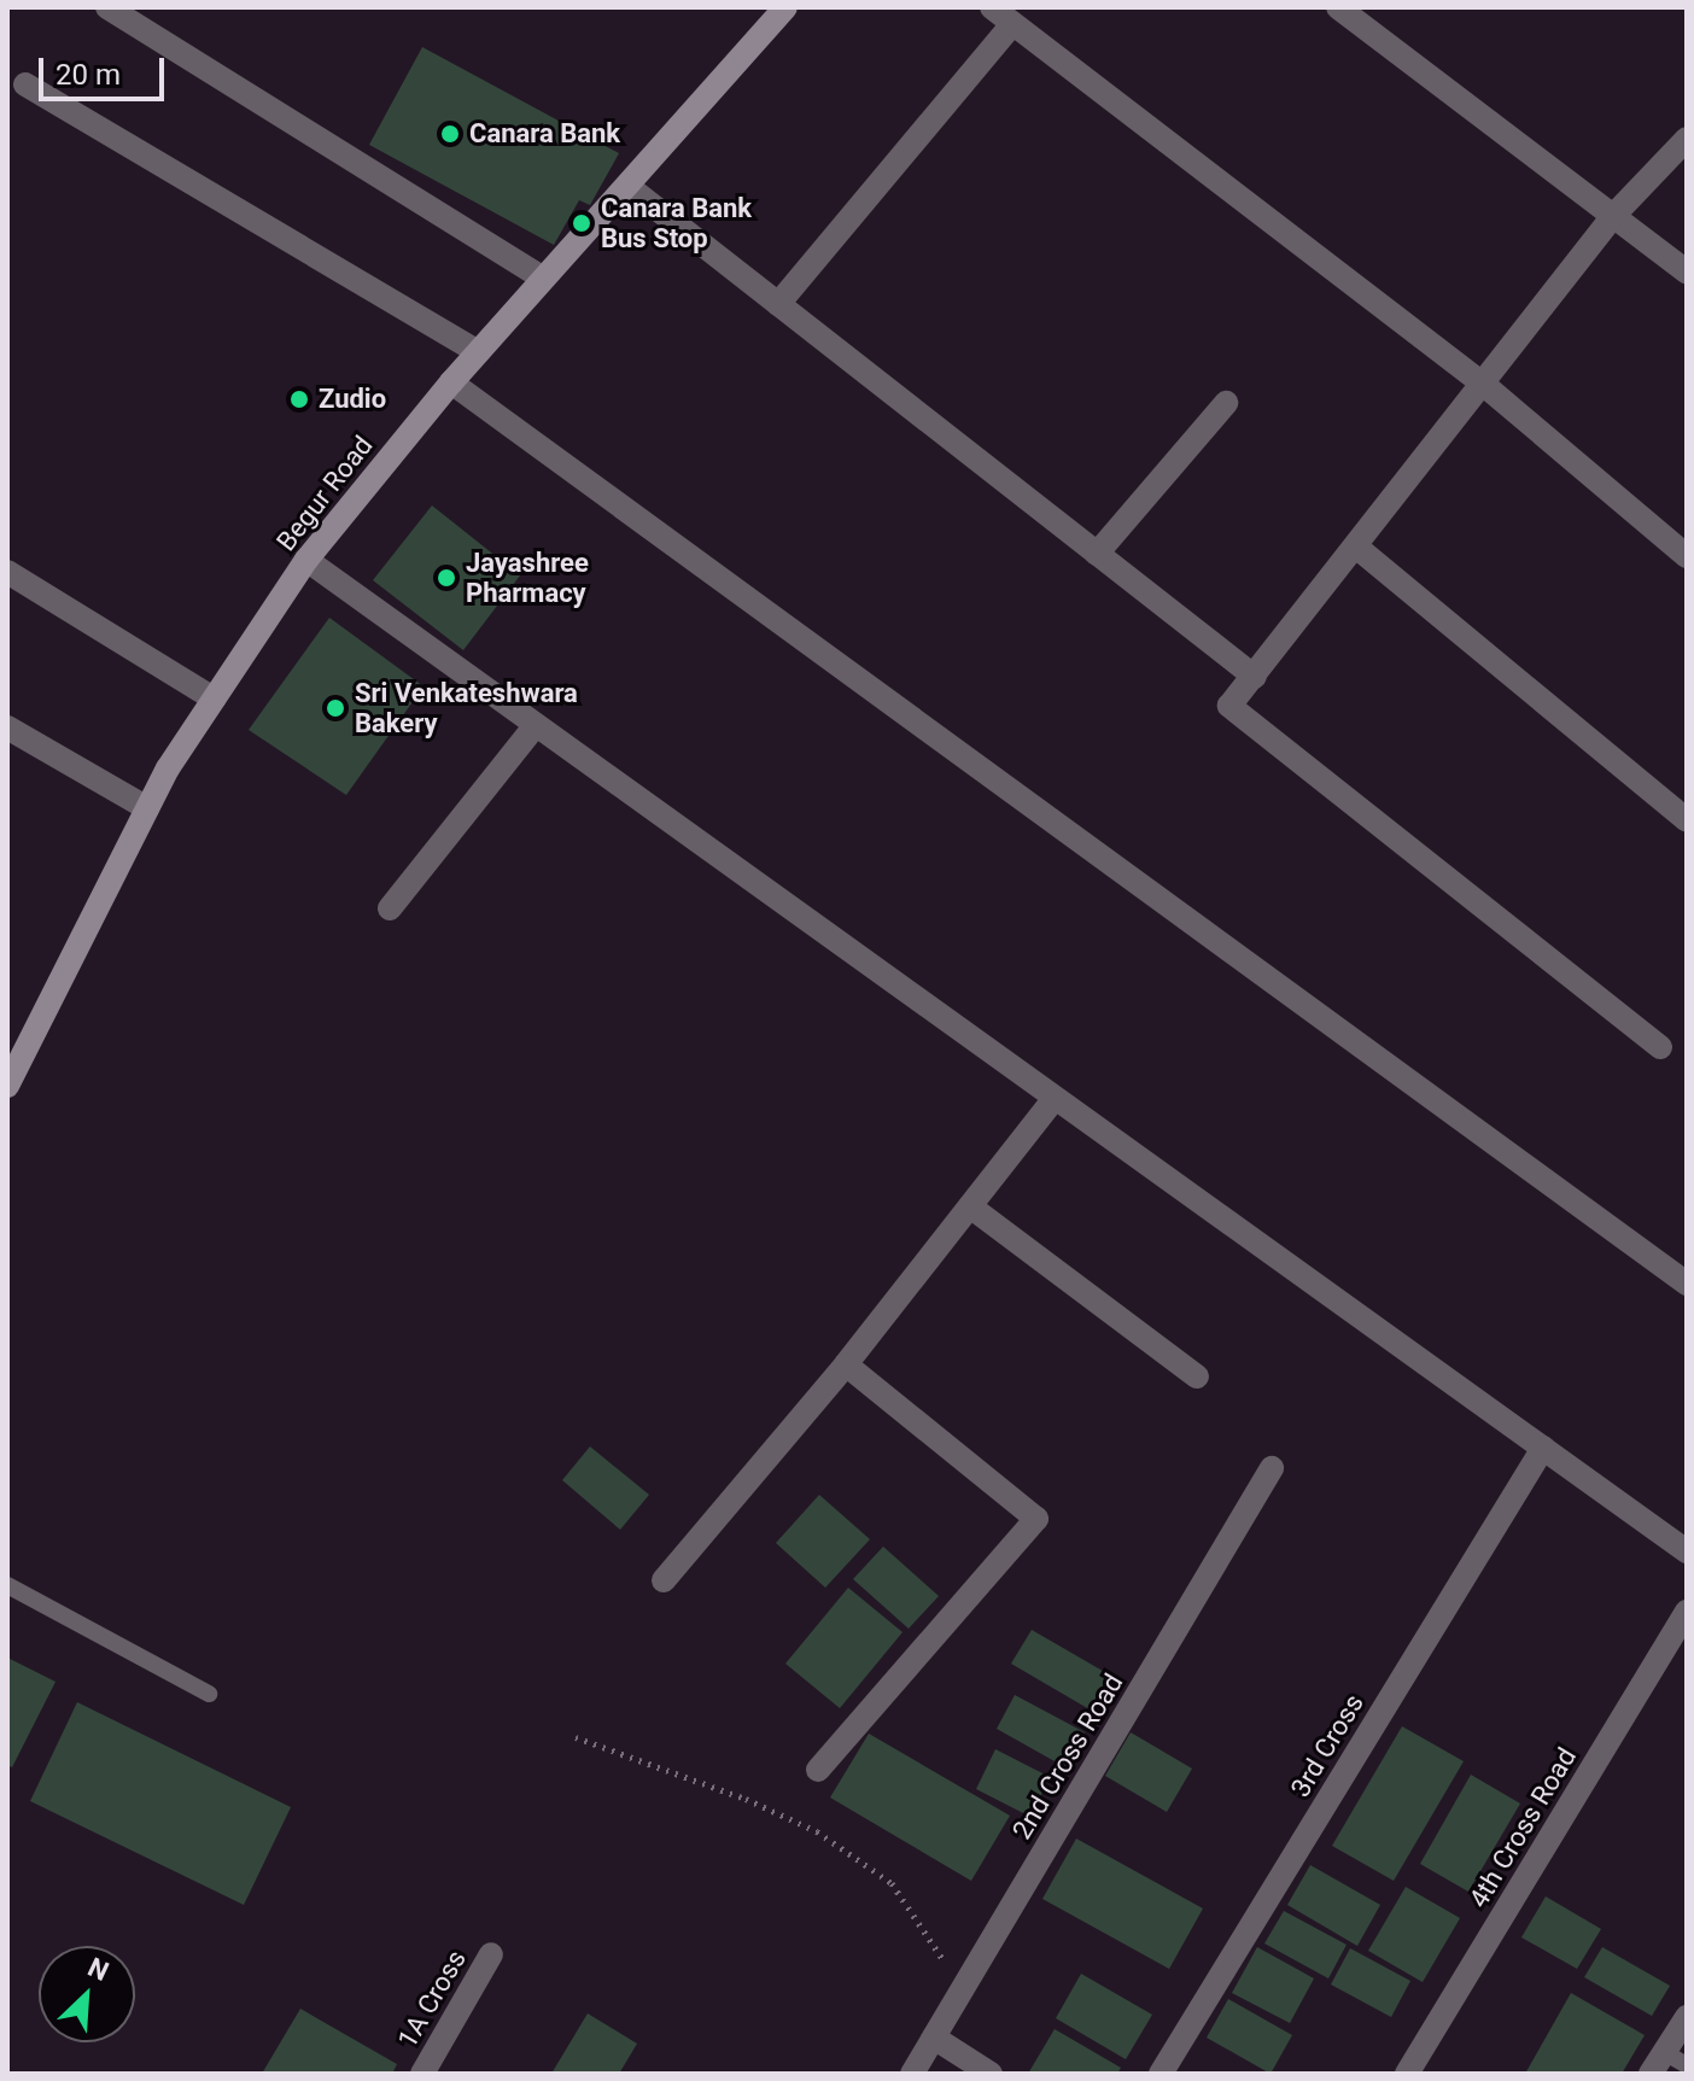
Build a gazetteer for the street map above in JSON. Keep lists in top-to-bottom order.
{
  "streets": {
    "main road": ["Begur Road"],
    "street": [
      "3rd Cross",
      "2nd Cross Road",
      "4th Cross Road",
      "1A Cross"
    ]
  },
  "places": [
    "Canara Bank",
    "Canara Bank Bus Stop",
    "Zudio",
    "Jayashree Pharmacy",
    "Sri Venkateshwara Bakery"
  ],
  "scale_bar": "20 m",
  "north": "top right"
}
